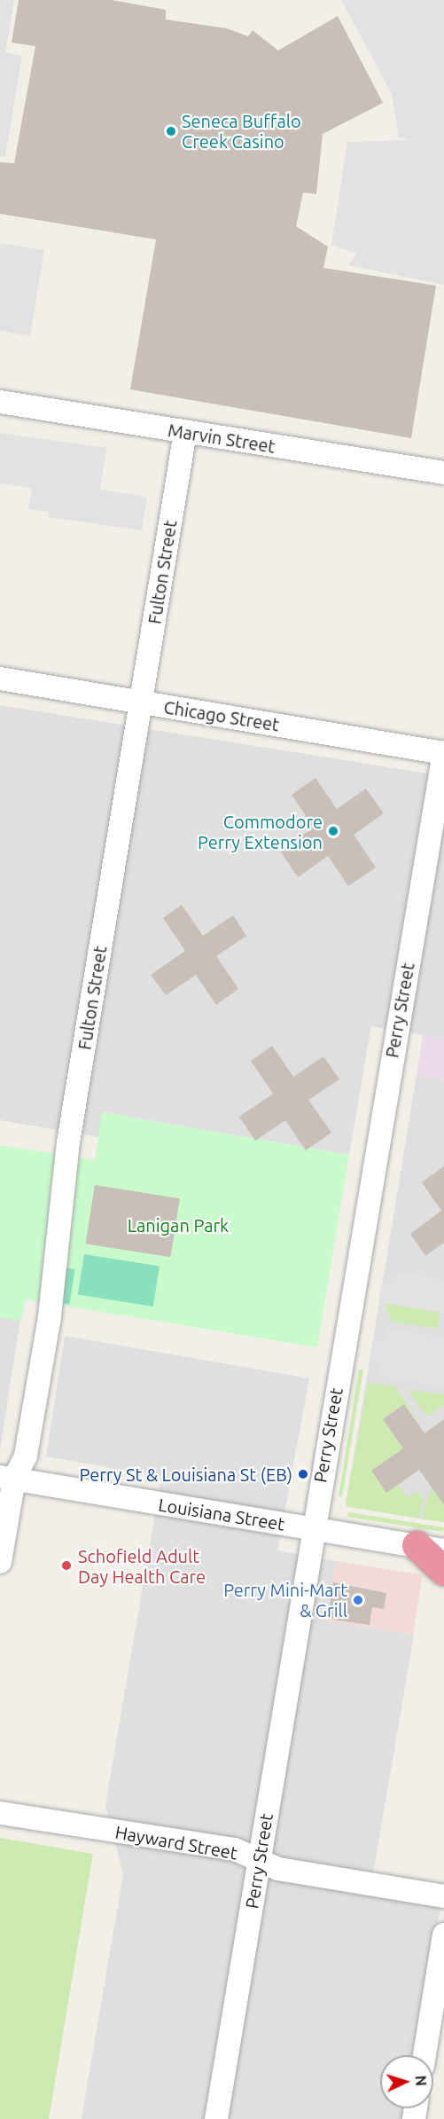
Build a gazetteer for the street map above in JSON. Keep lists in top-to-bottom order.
{
  "streets": {
    "street": [
      "Marvin Street",
      "Fulton Street",
      "Chicago Street",
      "Perry Street",
      "Louisiana Street",
      "Hayward Street"
    ]
  },
  "crossings": [
    ["Marvin Street", "Fulton Street"],
    ["Fulton Street", "Chicago Street"],
    ["Fulton Street", "Louisiana Street"],
    ["Chicago Street", "Perry Street"],
    ["Perry Street", "Louisiana Street"],
    ["Perry Street", "Hayward Street"]
  ],
  "parks": ["Lanigan Park"],
  "places": [
    "Seneca Buffalo Creek Casino",
    "Commodore Perry Extension",
    "Perry St & Louisiana St (EB)",
    "Schofield Adult Day Health Care",
    "Perry Mini-Mart & Grill"
  ],
  "north": "right"
}
